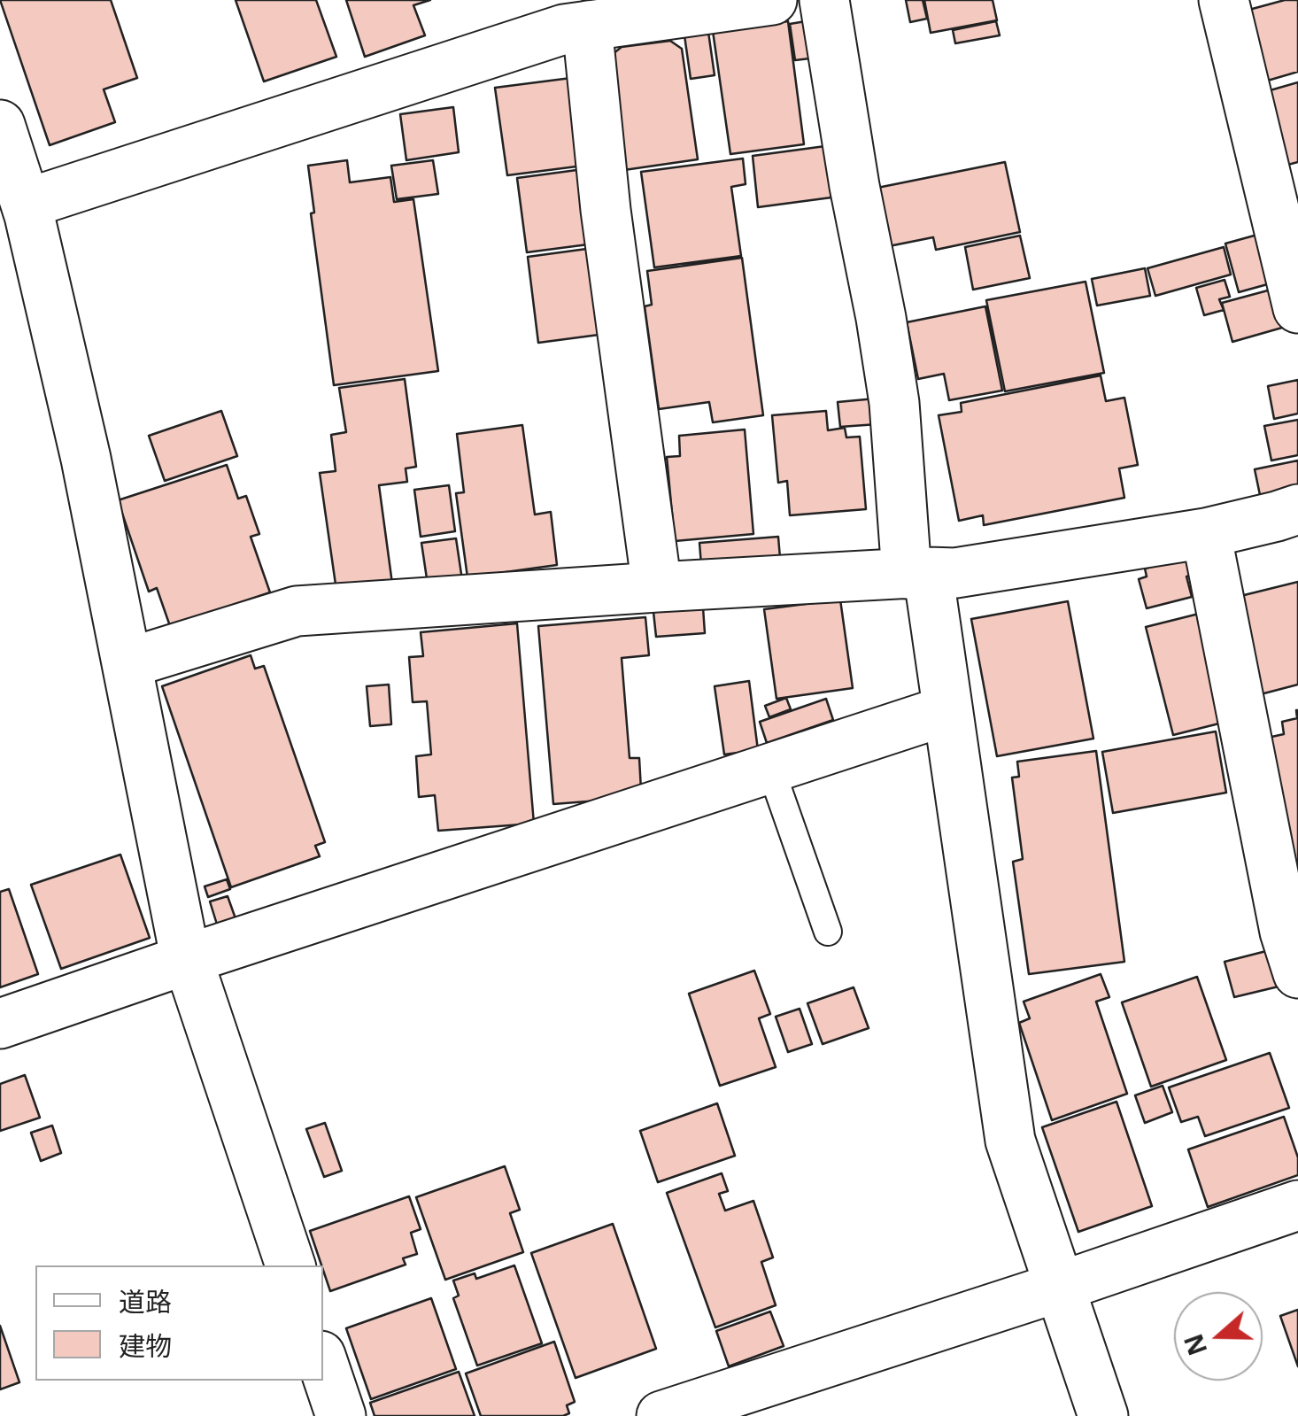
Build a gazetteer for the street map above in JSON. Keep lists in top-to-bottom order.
{
  "legend": ["道路", "建物"],
  "north": "left"
}
